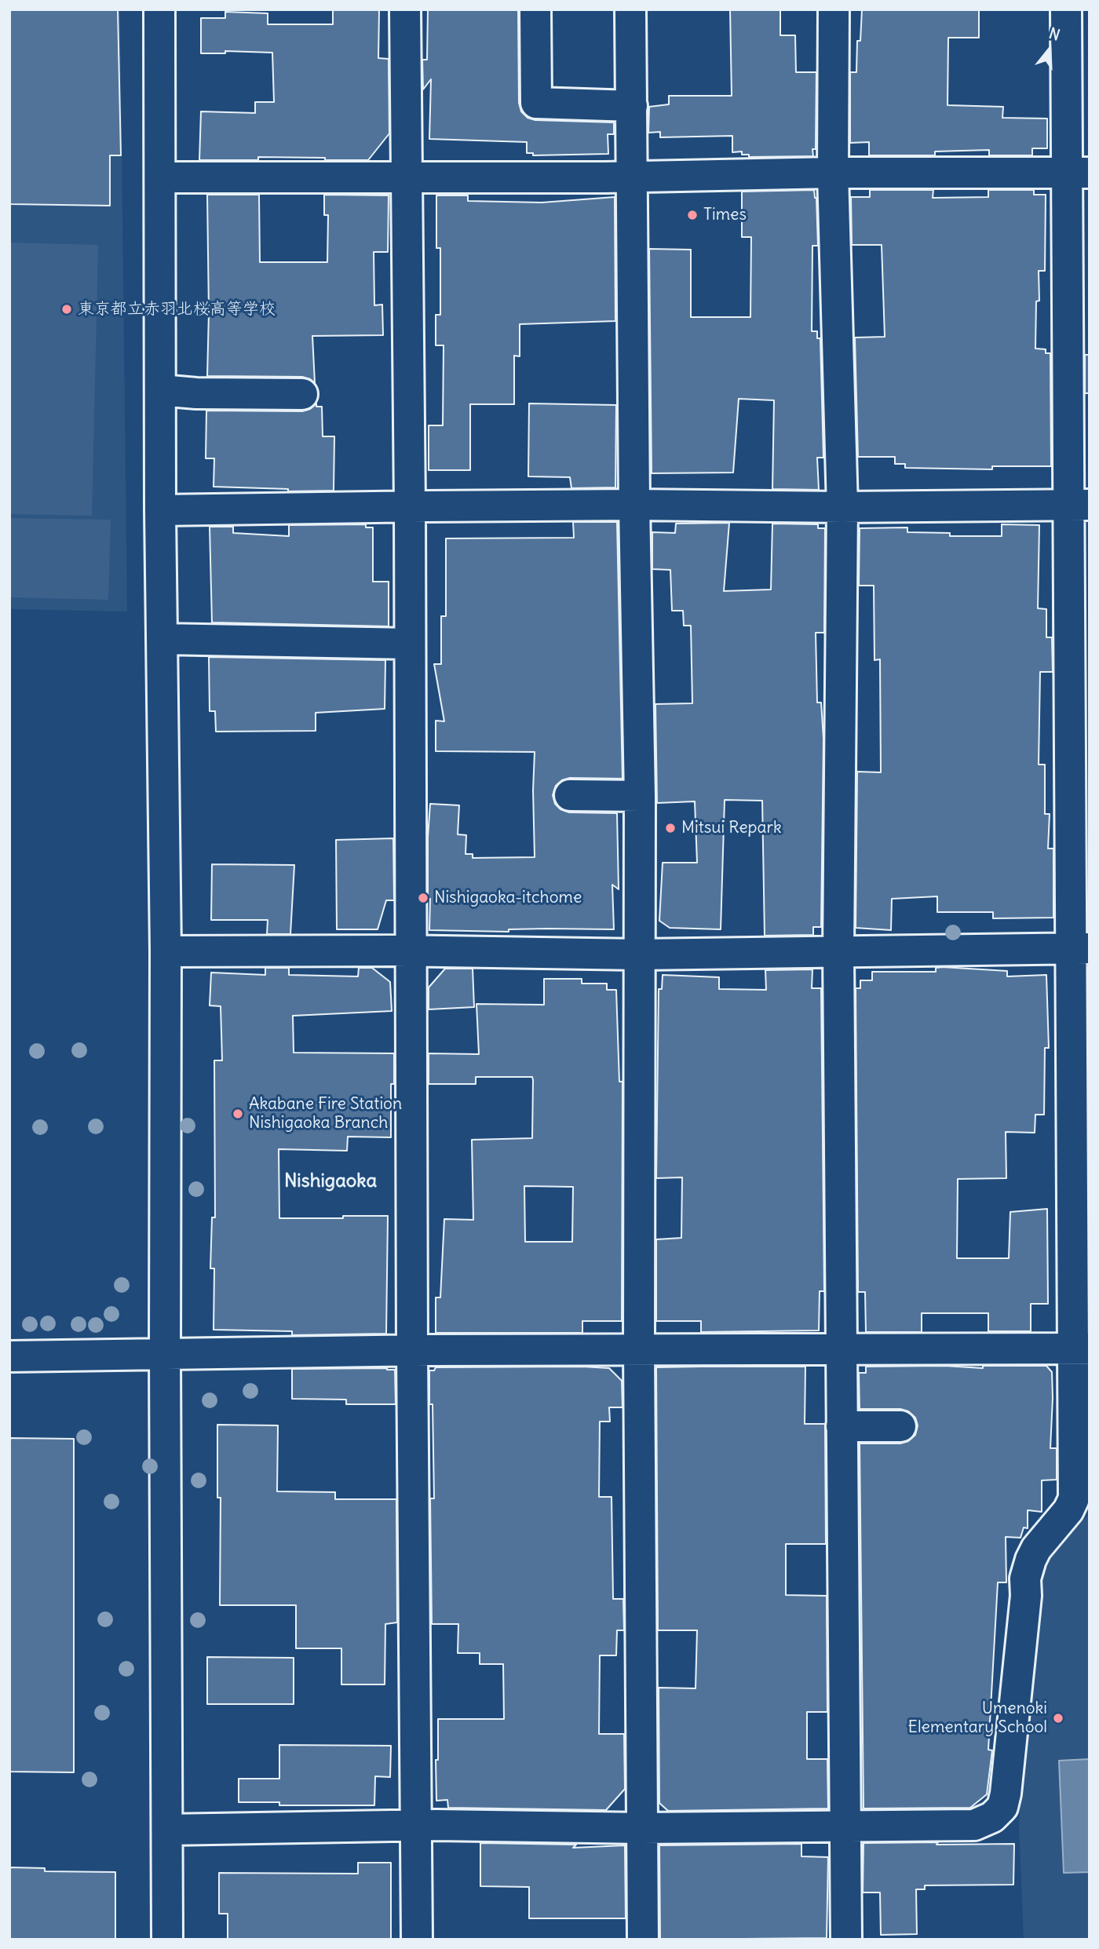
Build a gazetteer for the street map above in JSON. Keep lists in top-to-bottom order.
{
  "districts": ["Nishigaoka"],
  "places": [
    "Times",
    "東京都立赤羽北桜高等学校",
    "Mitsui Repark",
    "Nishigaoka-itchome",
    "Akabane Fire Station Nishigaoka Branch",
    "Umenoki Elementary School"
  ],
  "north": "top"
}
